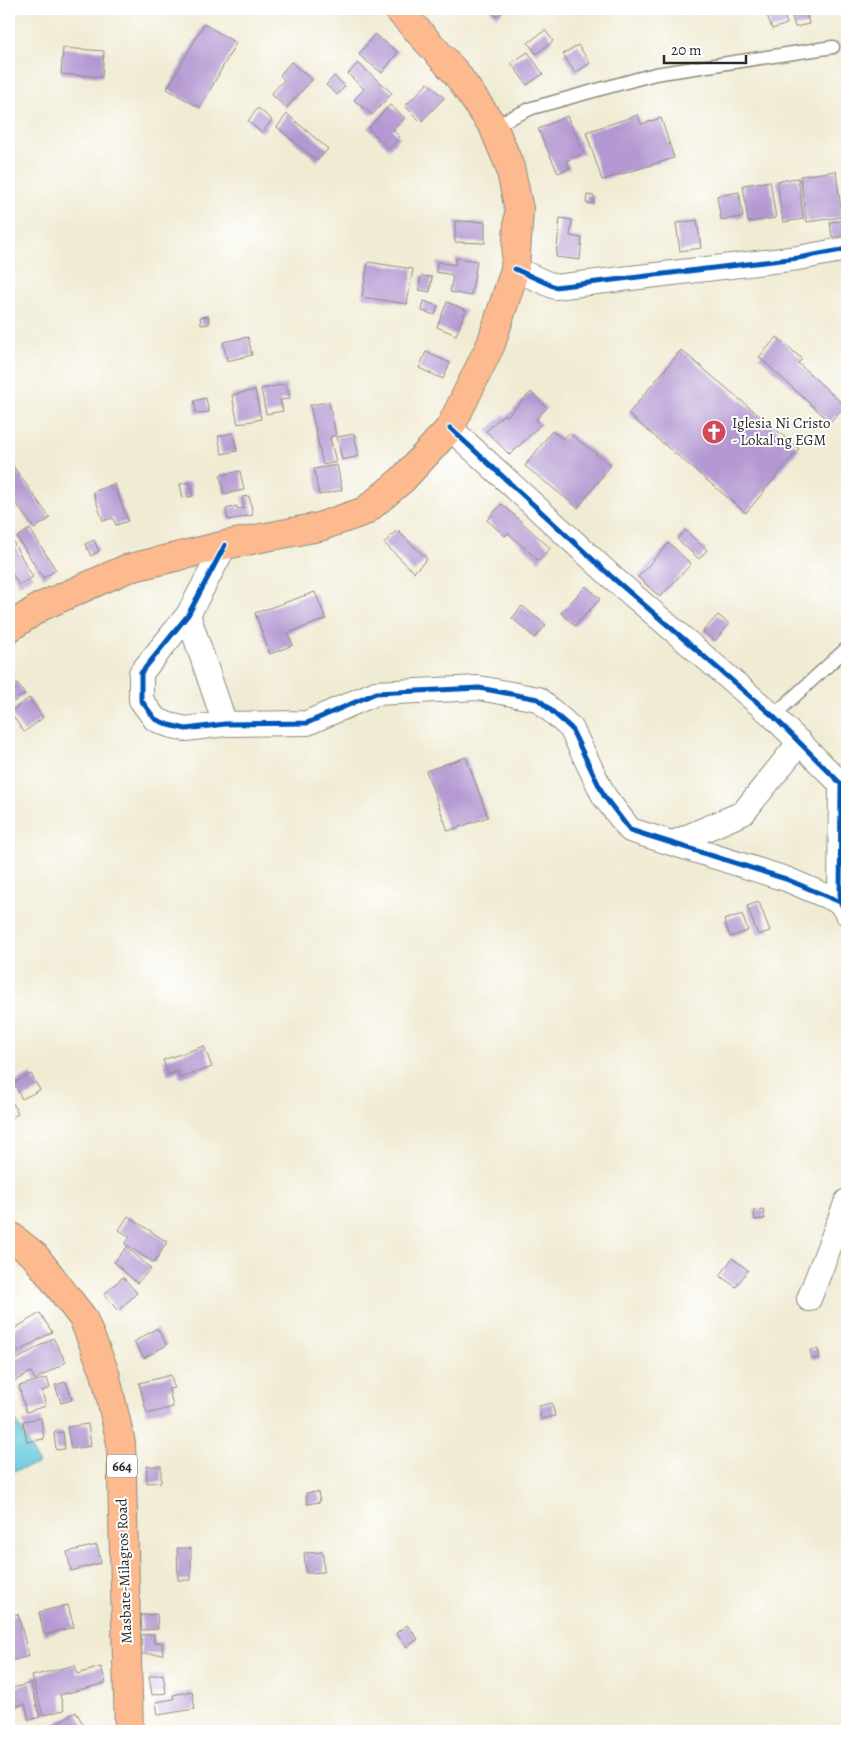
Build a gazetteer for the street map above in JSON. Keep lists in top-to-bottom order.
{
  "streets": {
    "main road": ["664", "Masbate-Milagros Road"]
  },
  "places": {
    "church": ["Iglesia Ni Cristo - Lokal ng EGM"]
  },
  "scale_bar": "20 m"
}
